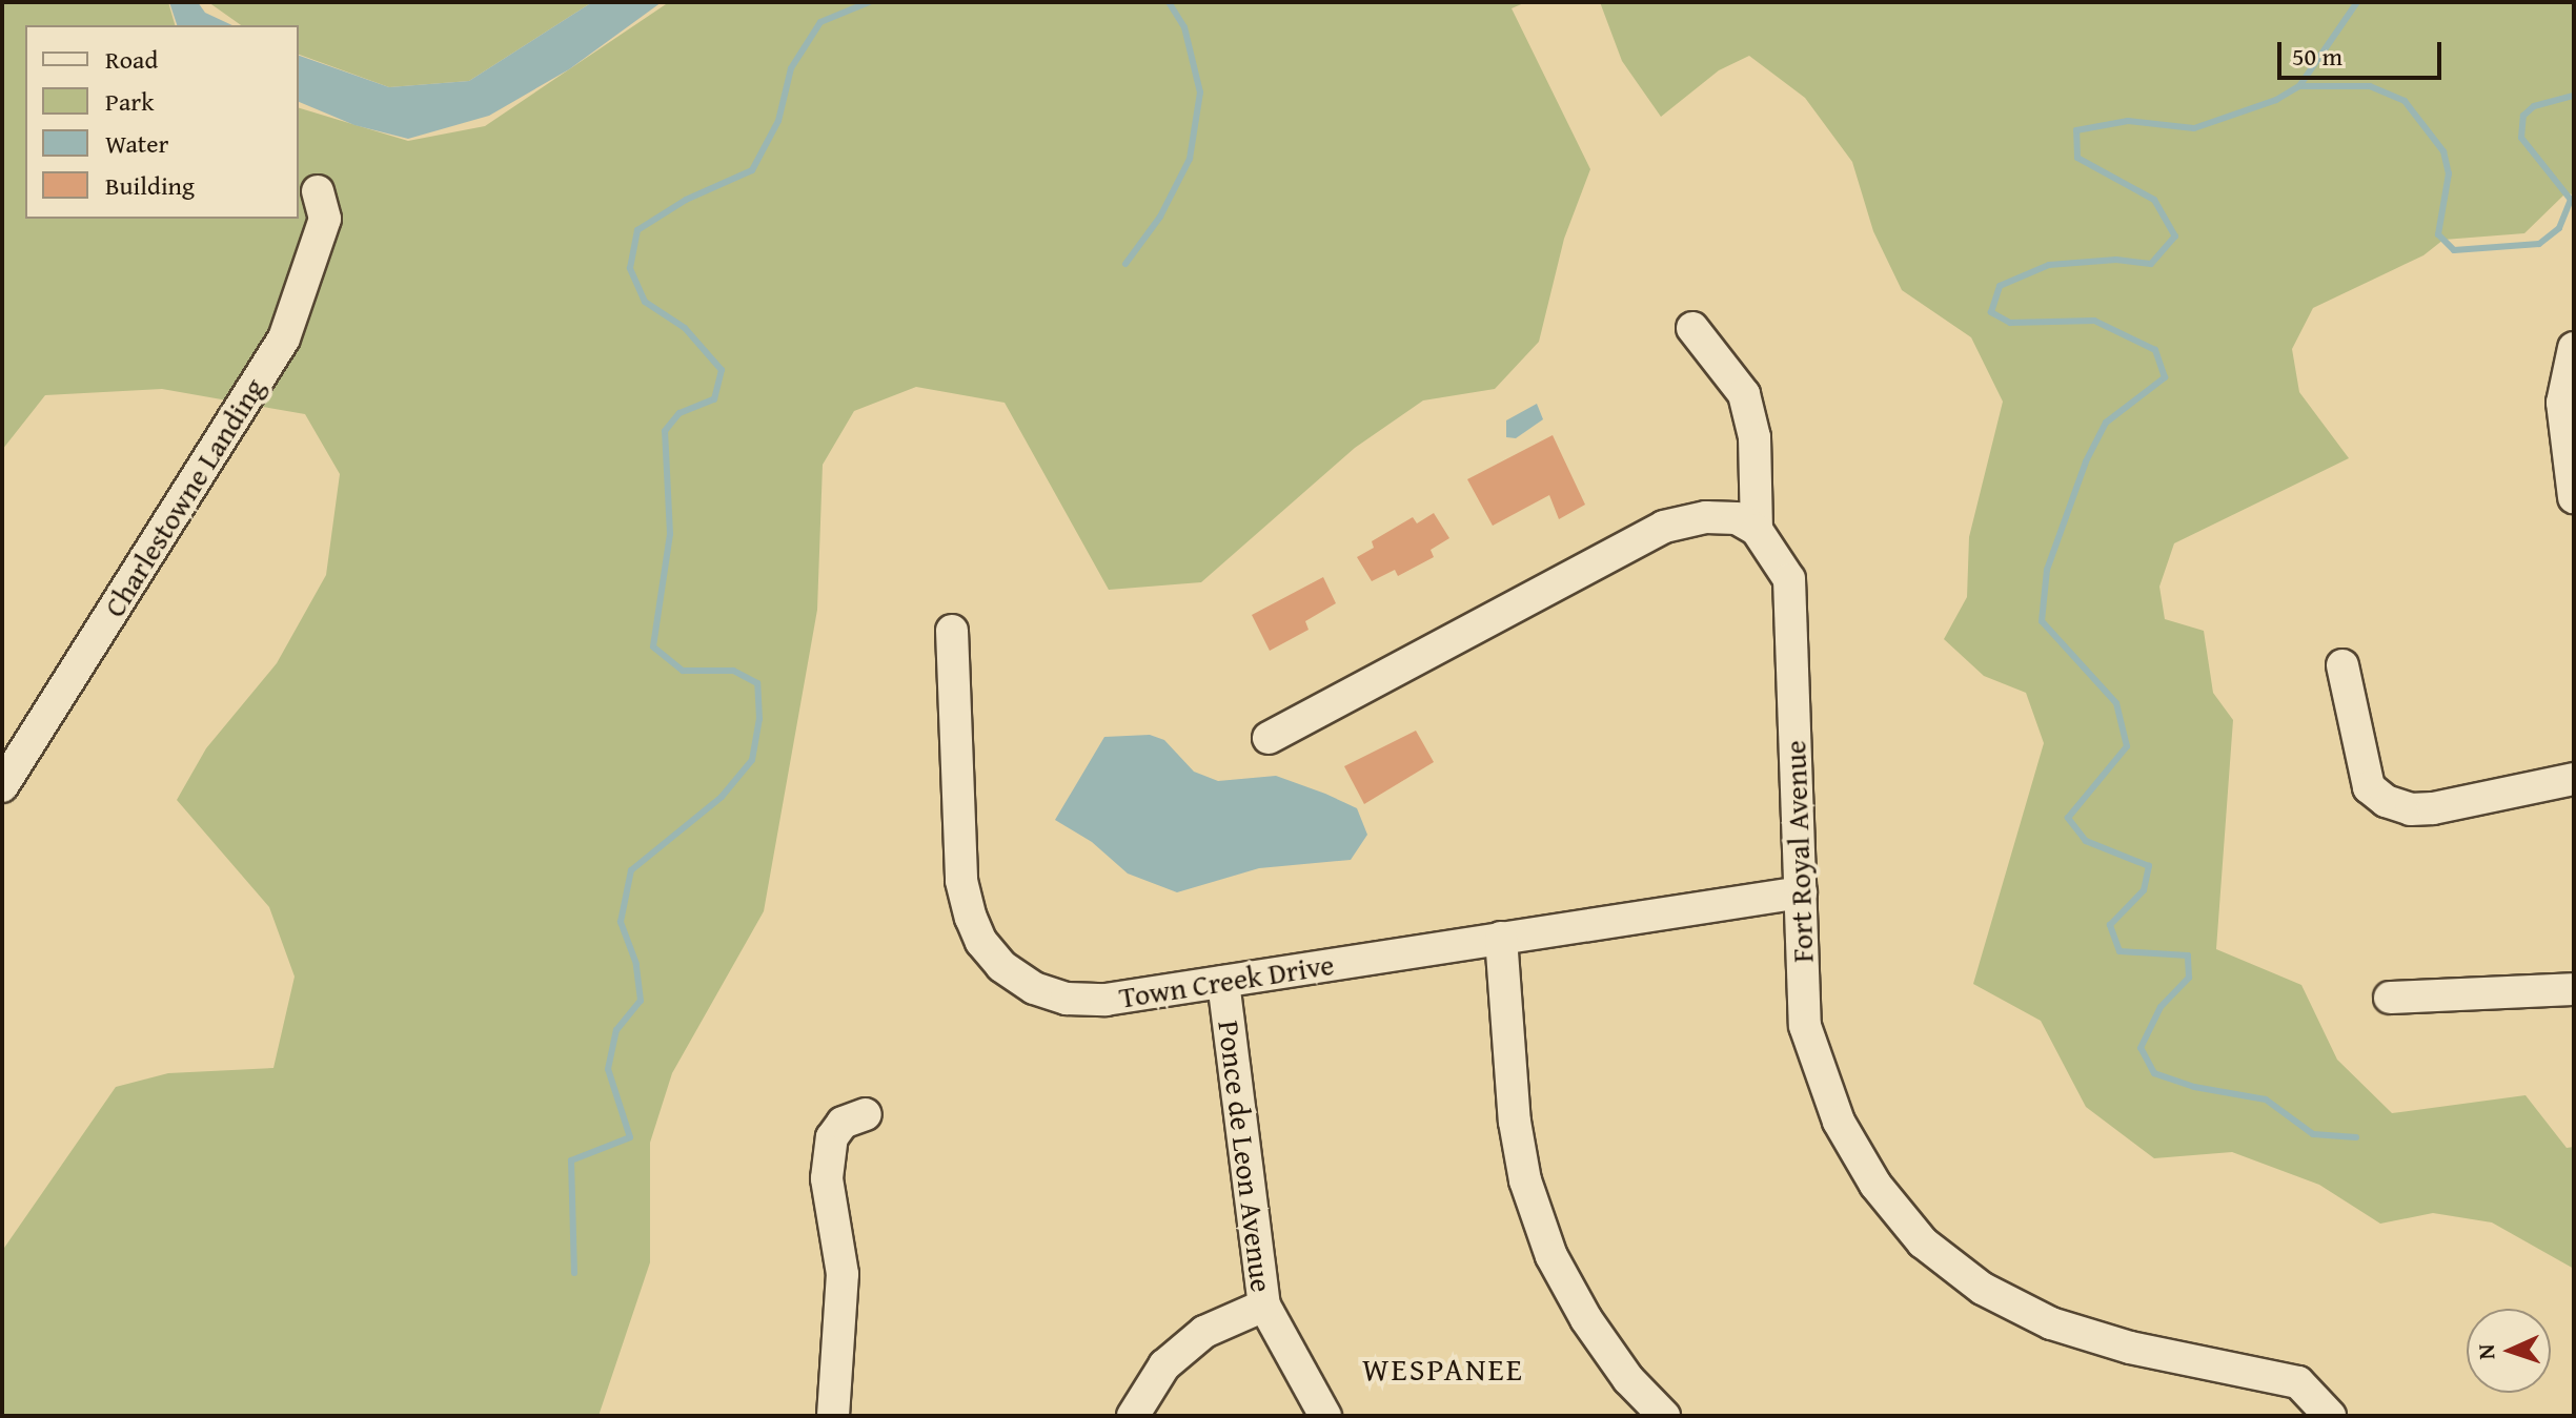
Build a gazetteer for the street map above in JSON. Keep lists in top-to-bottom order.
{
  "streets": {
    "street": [
      "Charlestowne Landing",
      "Fort Royal Avenue",
      "Town Creek Drive",
      "Ponce de Leon Avenue"
    ]
  },
  "crossings": [
    ["Fort Royal Avenue", "Town Creek Drive"],
    ["Town Creek Drive", "Ponce de Leon Avenue"]
  ],
  "districts": ["WESPANEE"],
  "legend": [
    "Road",
    "Park",
    "Water",
    "Building"
  ],
  "scale_bar": "50 m",
  "north": "left"
}
